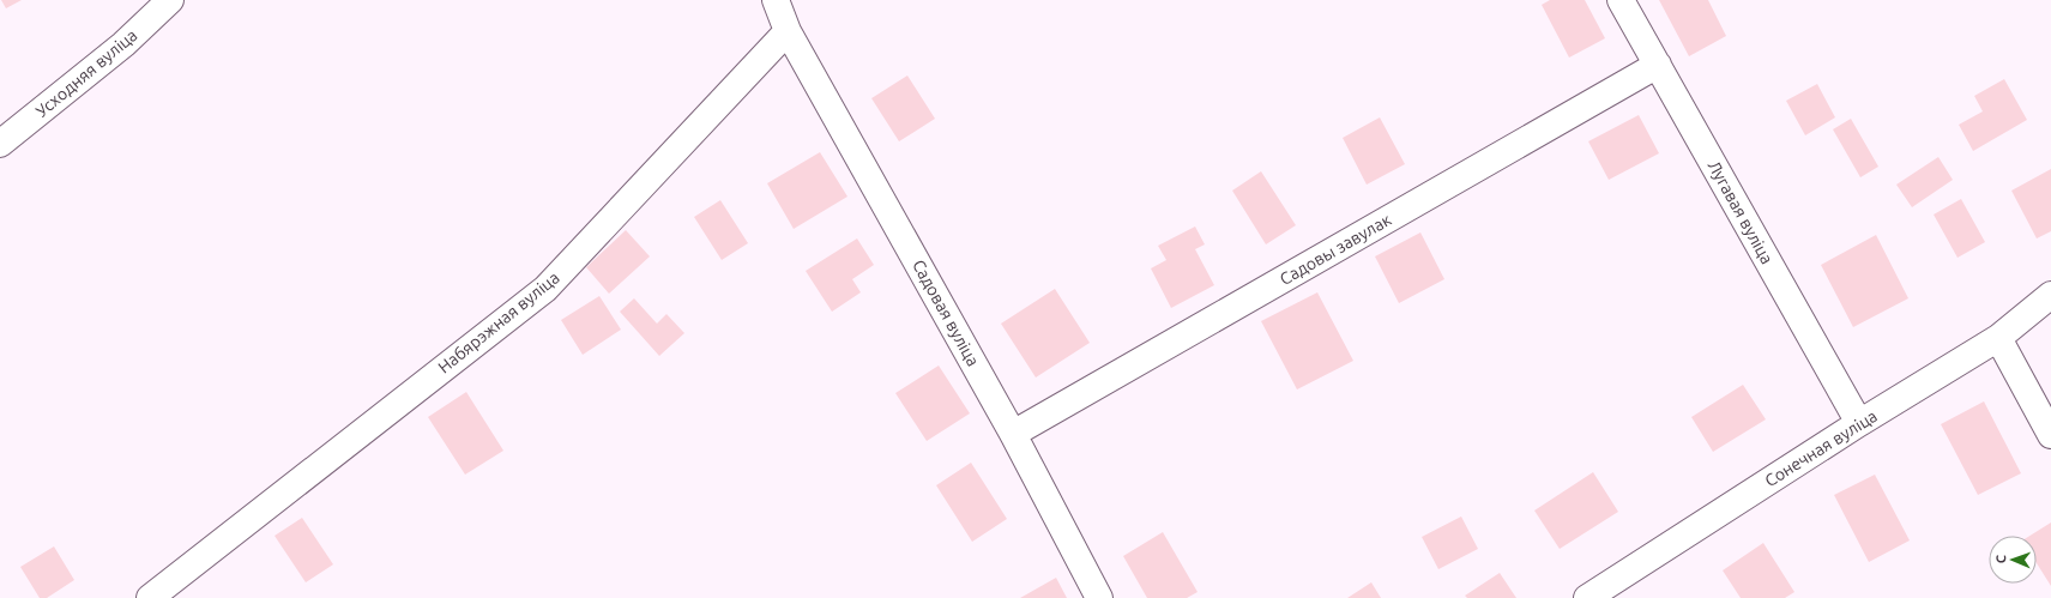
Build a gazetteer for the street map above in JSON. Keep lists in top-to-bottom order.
{
  "streets": {
    "street": [
      "Усходняя вуліца",
      "Лугавая вуліца",
      "Садовы завулак",
      "Садовая вуліца",
      "Набярэжная вуліца",
      "Сонечная вуліца"
    ]
  },
  "crossings": [
    ["Лугавая вуліца", "Садовы завулак"],
    ["Лугавая вуліца", "Сонечная вуліца"],
    ["Садовы завулак", "Садовая вуліца"],
    ["Садовая вуліца", "Набярэжная вуліца"]
  ],
  "north": "left"
}
